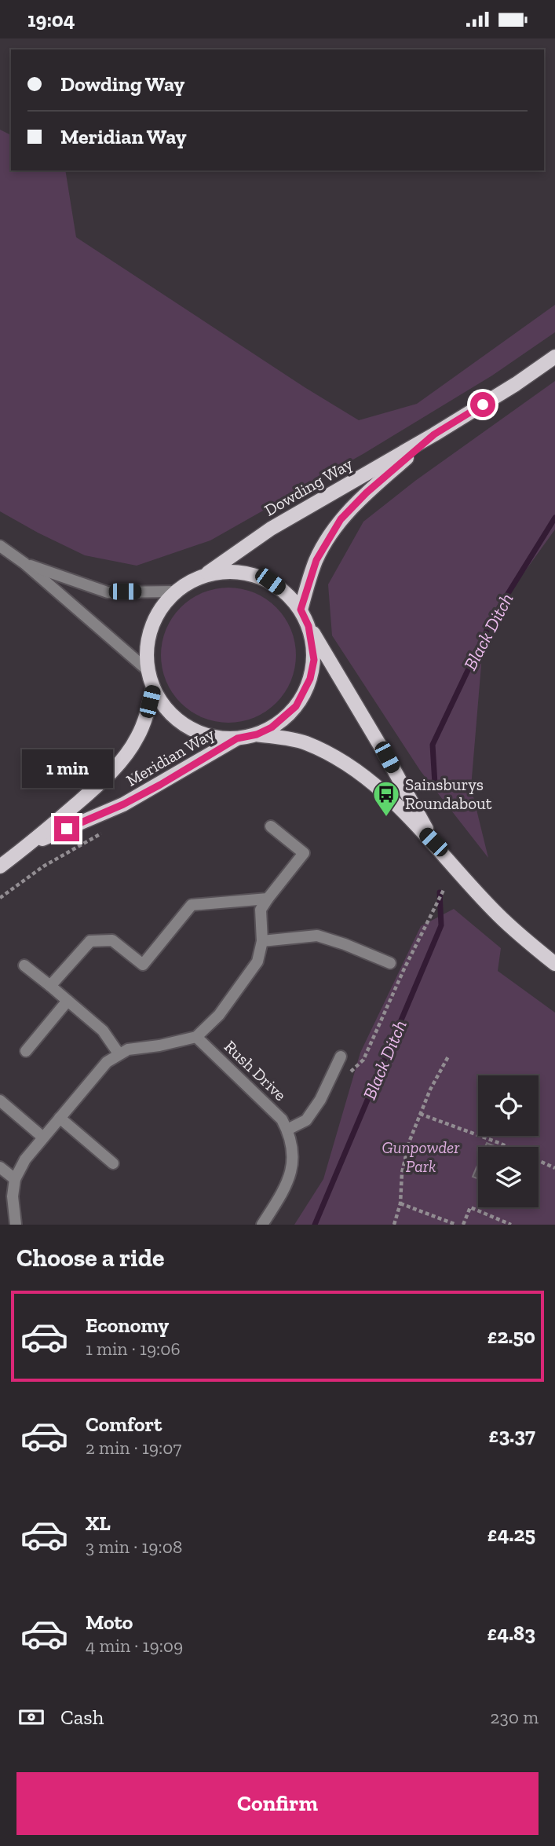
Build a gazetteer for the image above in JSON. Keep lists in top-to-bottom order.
{
  "streets": {
    "main road": ["Dowding Way", "Meridian Way"],
    "street": ["Rush Drive"]
  },
  "crossings": [
    ["Dowding Way", "Meridian Way"]
  ],
  "water": ["Black Ditch"],
  "parks": ["Gunpowder Park"],
  "places": {
    "bus stop": ["Sainsburys Roundabout"]
  },
  "page": {
    "status": "19:04",
    "banner": ["Dowding Way", "Meridian Way"],
    "bubble": "1 min",
    "heading": "Choose a ride",
    "list": [
      {
        "name": "Economy",
        "note": "1 min · 19:06",
        "value": "£2.50"
      },
      {
        "name": "Comfort",
        "note": "2 min · 19:07",
        "value": "£3.37"
      },
      {
        "name": "XL",
        "note": "3 min · 19:08",
        "value": "£4.25"
      },
      {
        "name": "Moto",
        "note": "4 min · 19:09",
        "value": "£4.83"
      }
    ],
    "pay": ["Cash", "230 m"],
    "buttons": "Confirm"
  }
}
